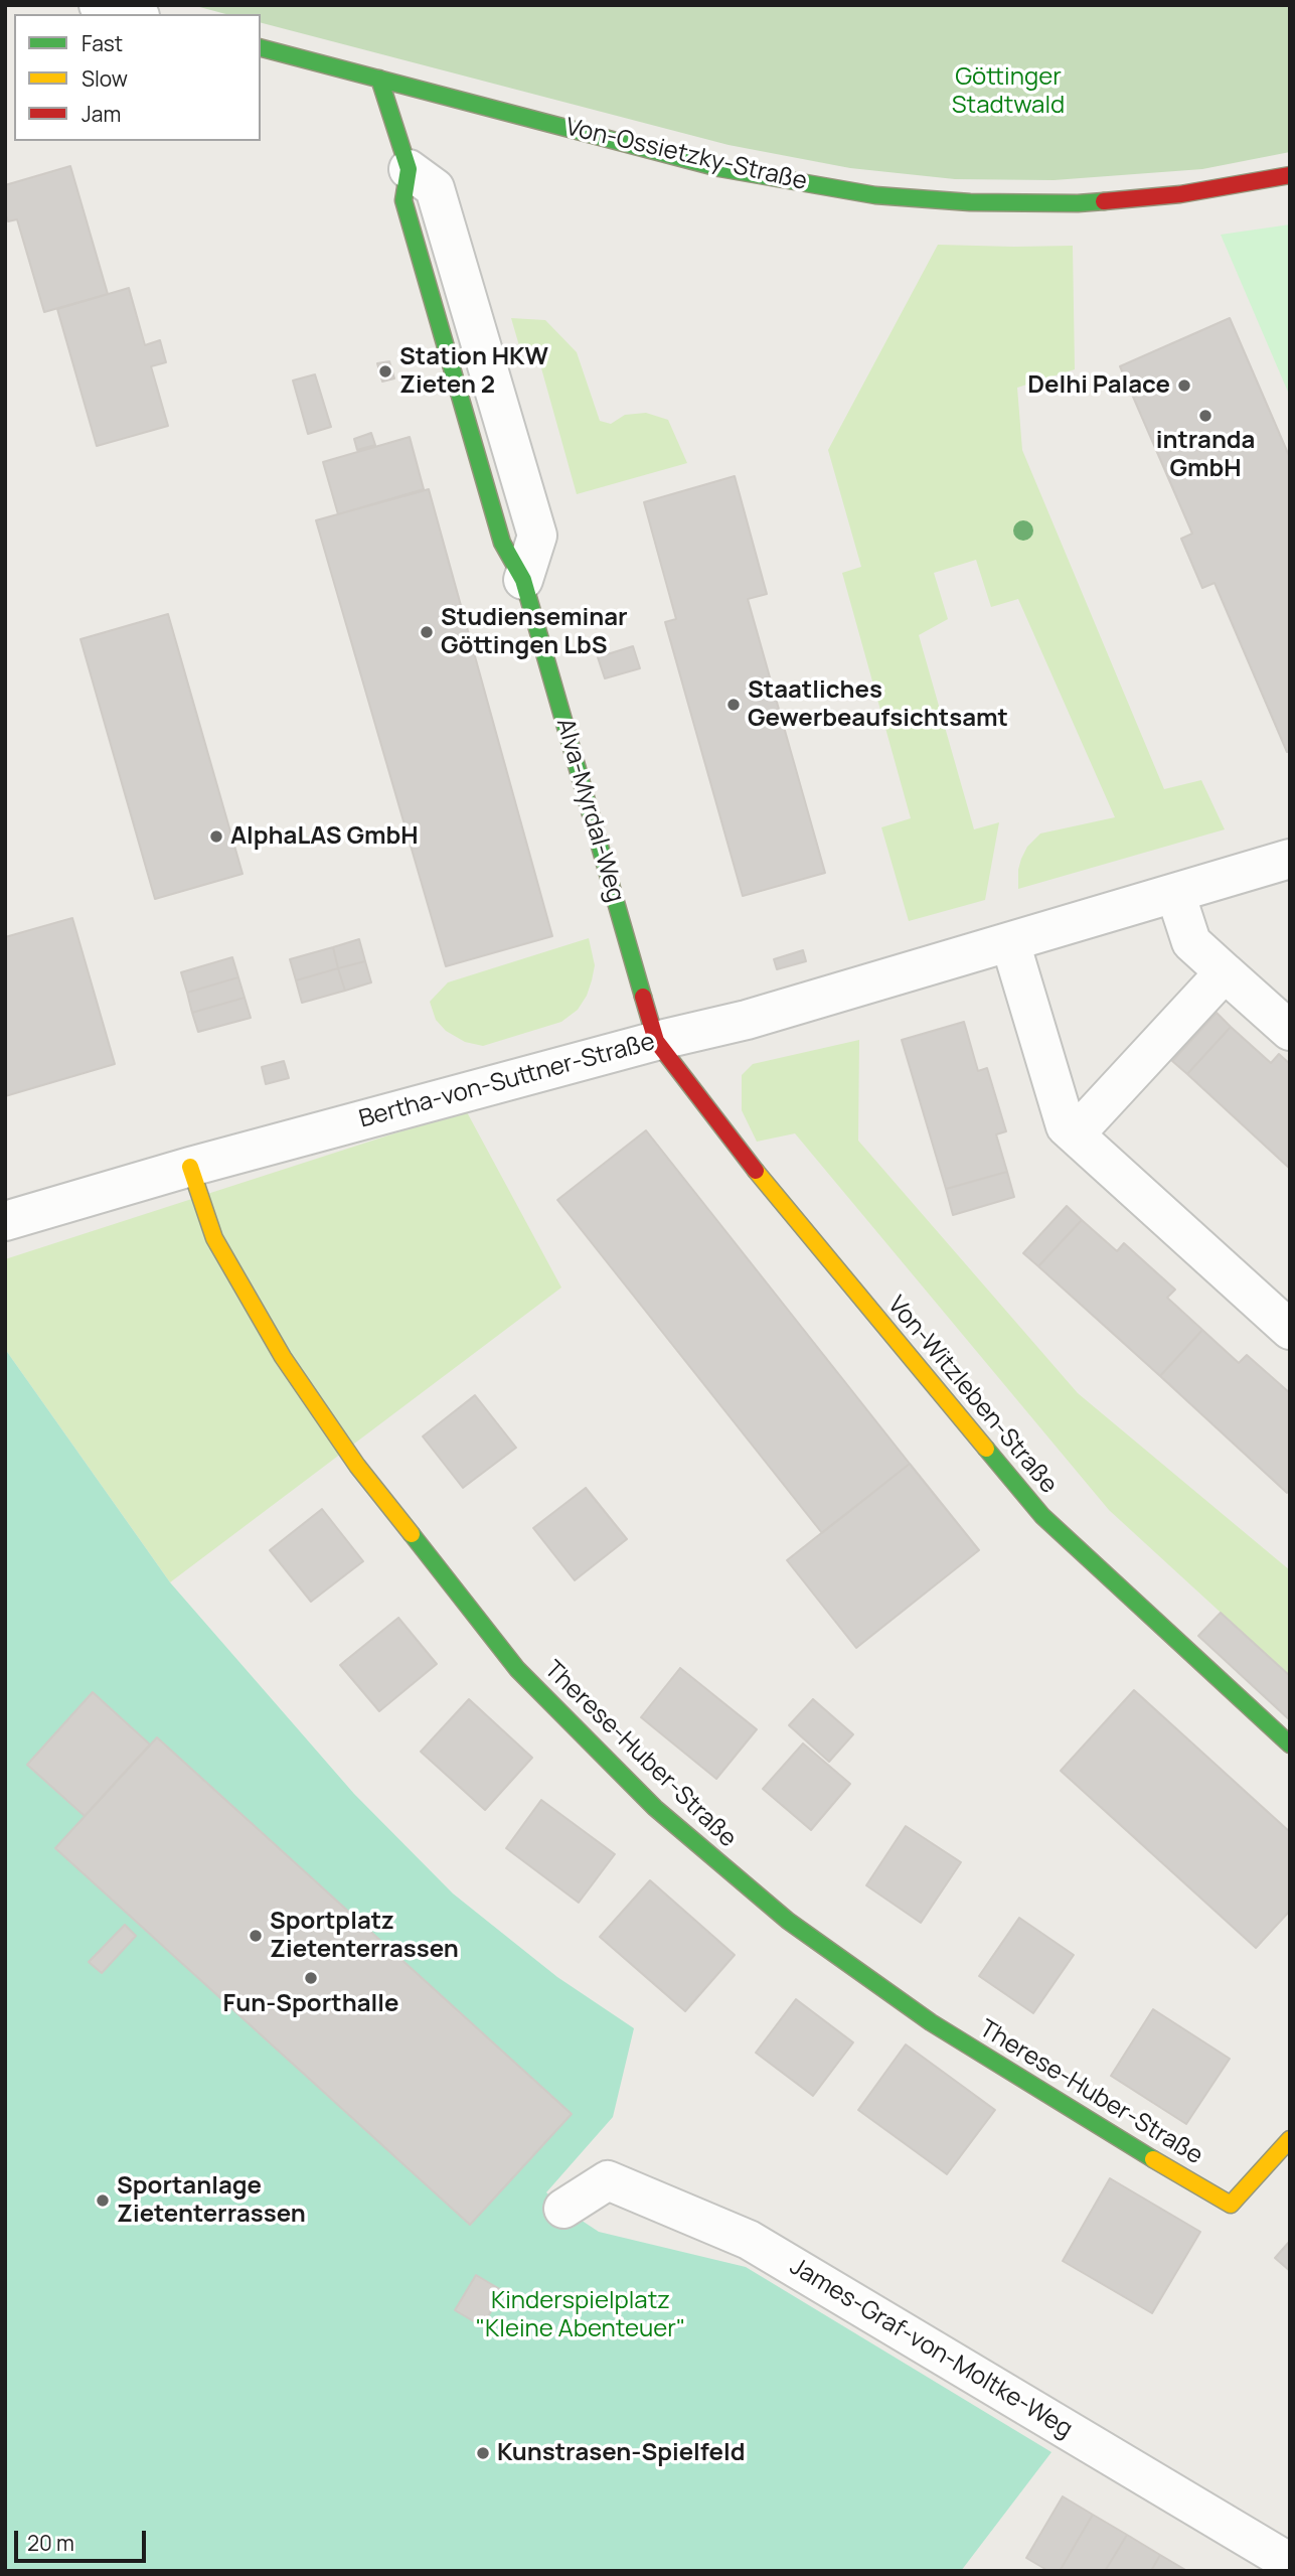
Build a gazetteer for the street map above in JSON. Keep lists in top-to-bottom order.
{
  "streets": {
    "street": [
      "Von-Ossietzky-Straße",
      "Alva-Myrdal-Weg",
      "Bertha-von-Suttner-Straße",
      "Von-Witzleben-Straße",
      "Therese-Huber-Straße",
      "James-Graf-von-Moltke-Weg"
    ]
  },
  "crossings": [
    ["Von-Ossietzky-Straße", "Alva-Myrdal-Weg"],
    ["Alva-Myrdal-Weg", "Bertha-von-Suttner-Straße"],
    ["Alva-Myrdal-Weg", "Von-Witzleben-Straße"],
    ["Bertha-von-Suttner-Straße", "Von-Witzleben-Straße"],
    ["Bertha-von-Suttner-Straße", "Therese-Huber-Straße"]
  ],
  "parks": ["Göttinger Stadtwald", "Kinderspielplatz \"Kleine Abenteuer\""],
  "places": [
    "Station HKW Zieten 2",
    "Delhi Palace",
    "intranda GmbH",
    "Studienseminar Göttingen LbS",
    "Staatliches Gewerbeaufsichtsamt",
    "AlphaLAS GmbH",
    "Sportplatz Zietenterrassen",
    "Fun-Sporthalle",
    "Sportanlage Zietenterrassen",
    "Kunstrasen-Spielfeld"
  ],
  "legend": ["Fast", "Slow", "Jam"],
  "scale_bar": "20 m"
}
